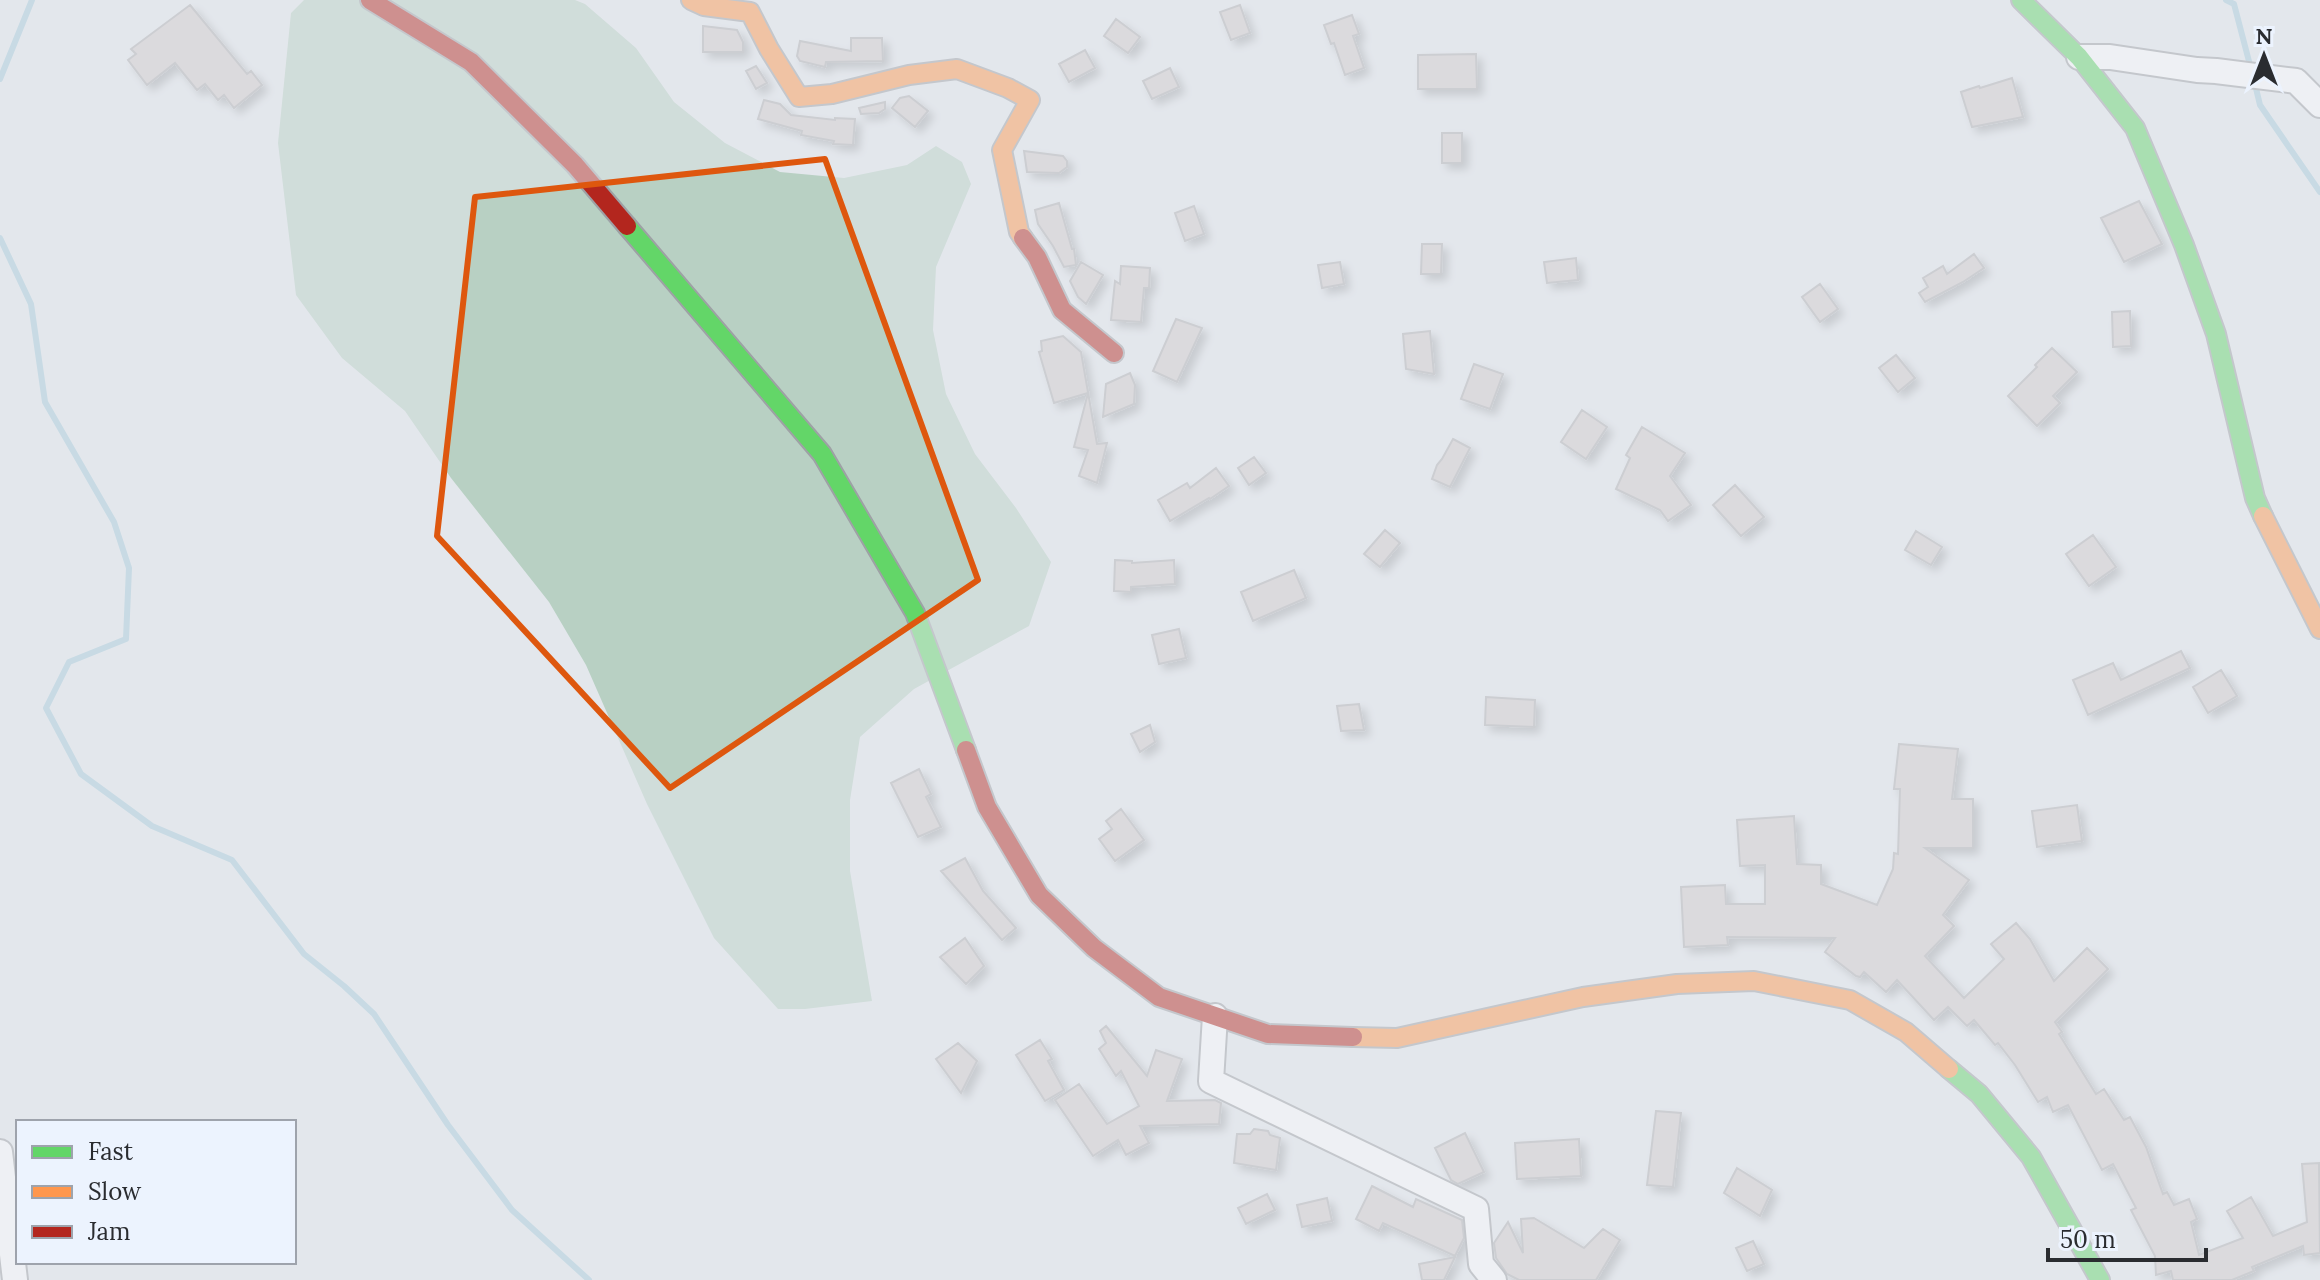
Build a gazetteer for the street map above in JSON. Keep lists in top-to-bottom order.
{
  "legend": ["Fast", "Slow", "Jam"],
  "scale_bar": "50 m",
  "north": "top"
}
